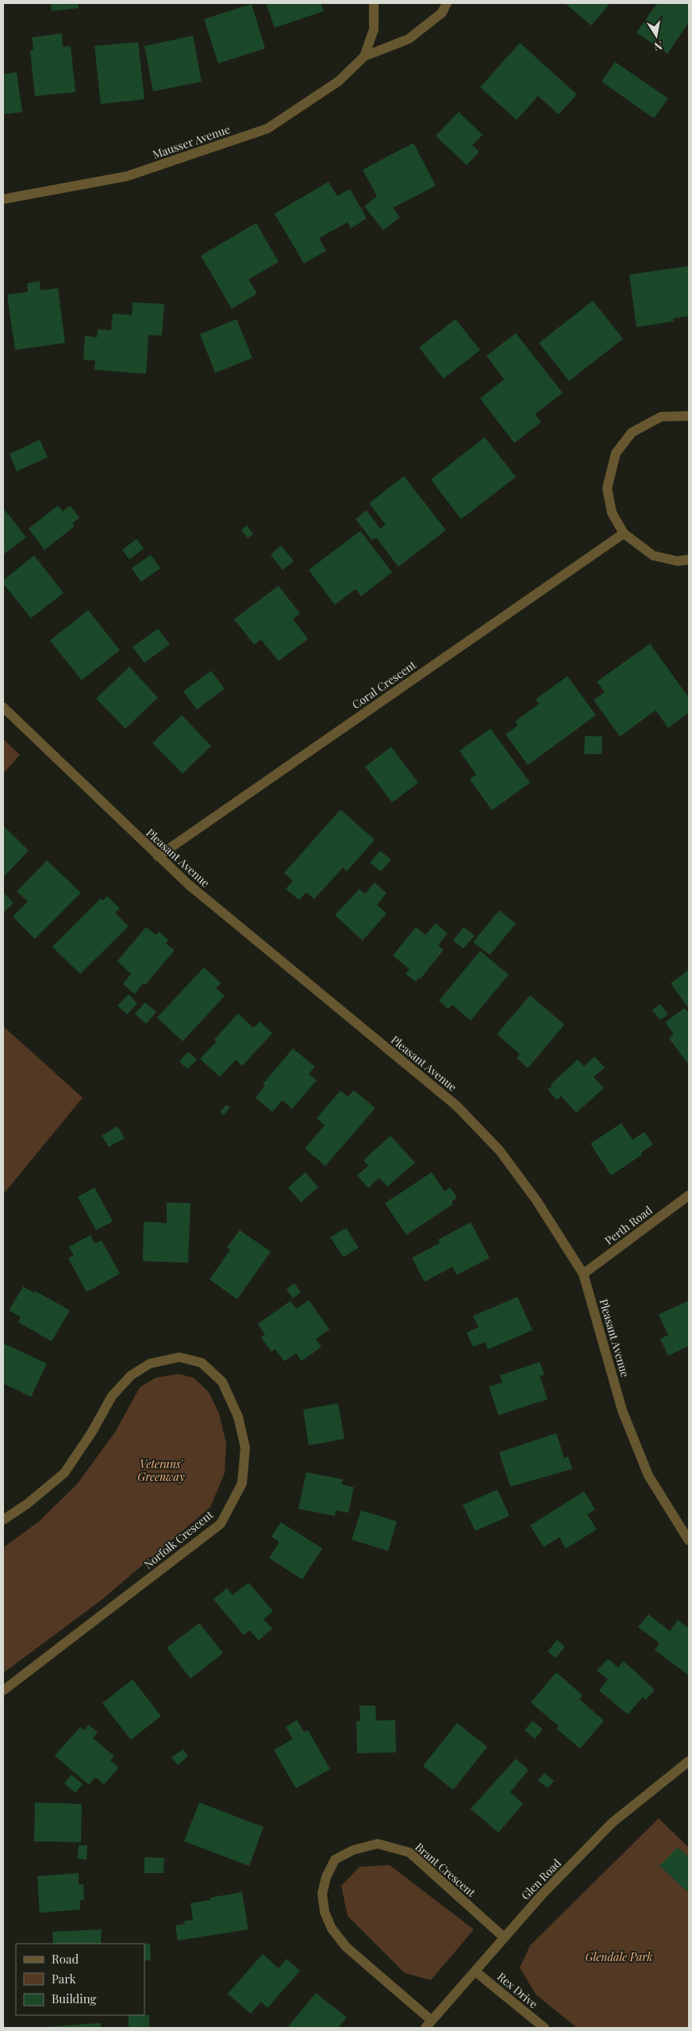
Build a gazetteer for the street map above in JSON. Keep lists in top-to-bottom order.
{
  "streets": {
    "street": [
      "Mausser Avenue",
      "Coral Crescent",
      "Pleasant Avenue",
      "Perth Road",
      "Norfolk Crescent",
      "Brant Crescent",
      "Glen Road",
      "Rex Drive"
    ]
  },
  "crossings": [
    ["Coral Crescent", "Pleasant Avenue"],
    ["Pleasant Avenue", "Perth Road"],
    ["Brant Crescent", "Glen Road"],
    ["Glen Road", "Rex Drive"]
  ],
  "parks": ["Veterans' Greenway", "Glendale Park"],
  "legend": ["Road", "Park", "Building"],
  "north": "bottom"
}
